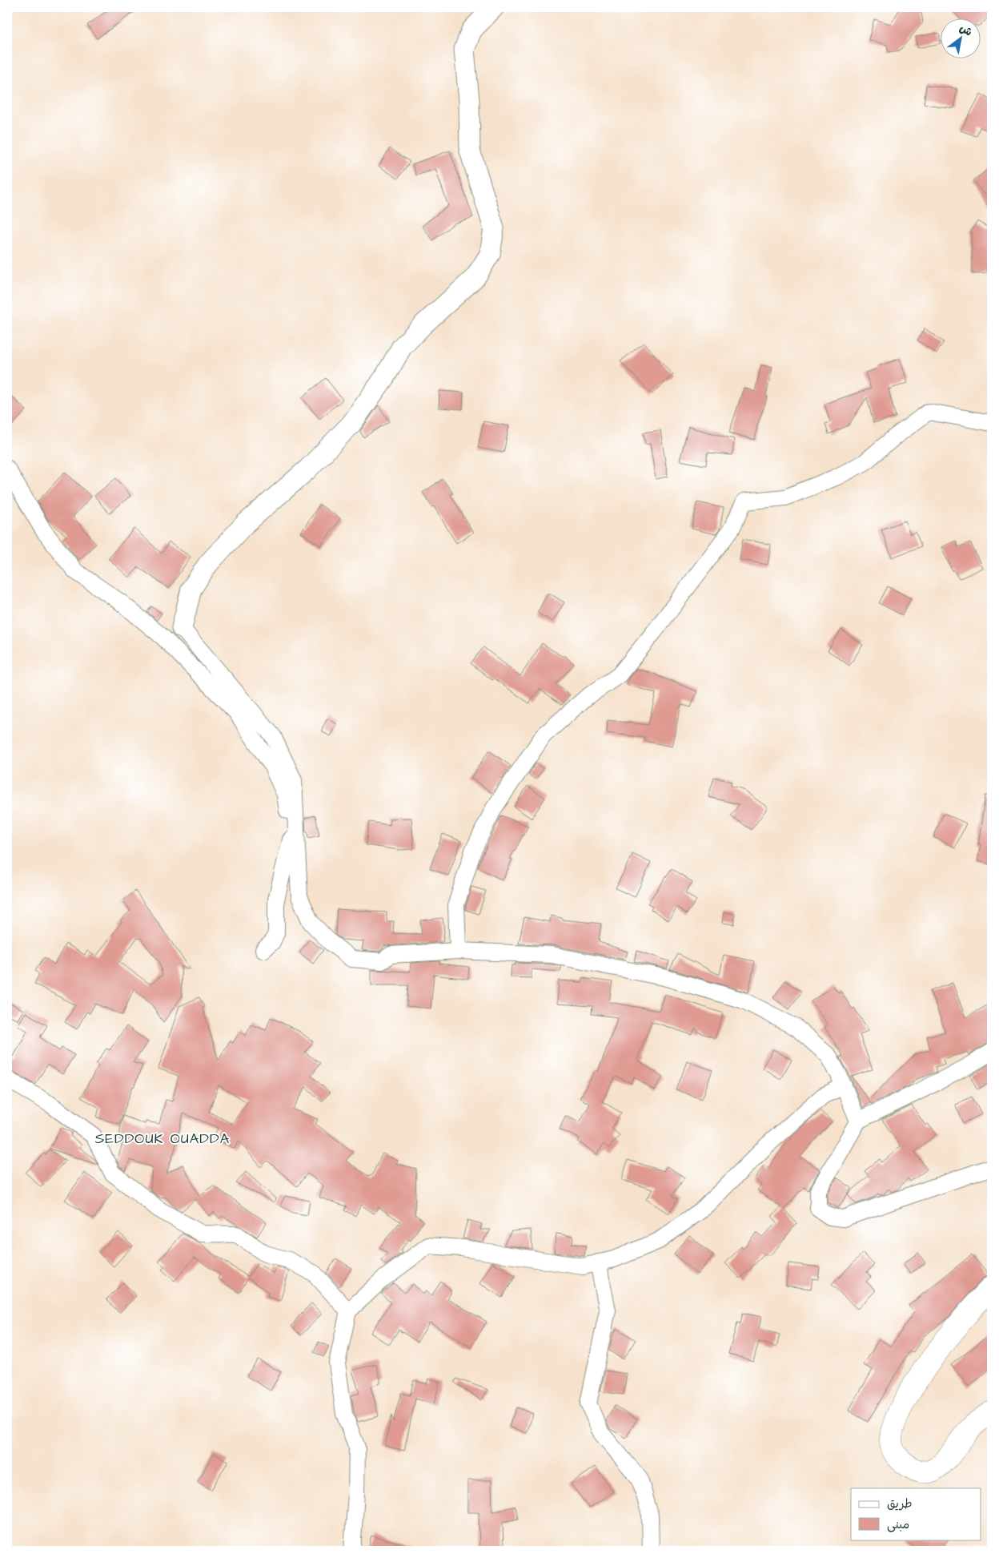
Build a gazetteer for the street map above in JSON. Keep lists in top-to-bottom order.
{
  "districts": ["SEDDOUK OUADDA"],
  "legend": ["طريق", "مبنى"],
  "north": "top right"
}
